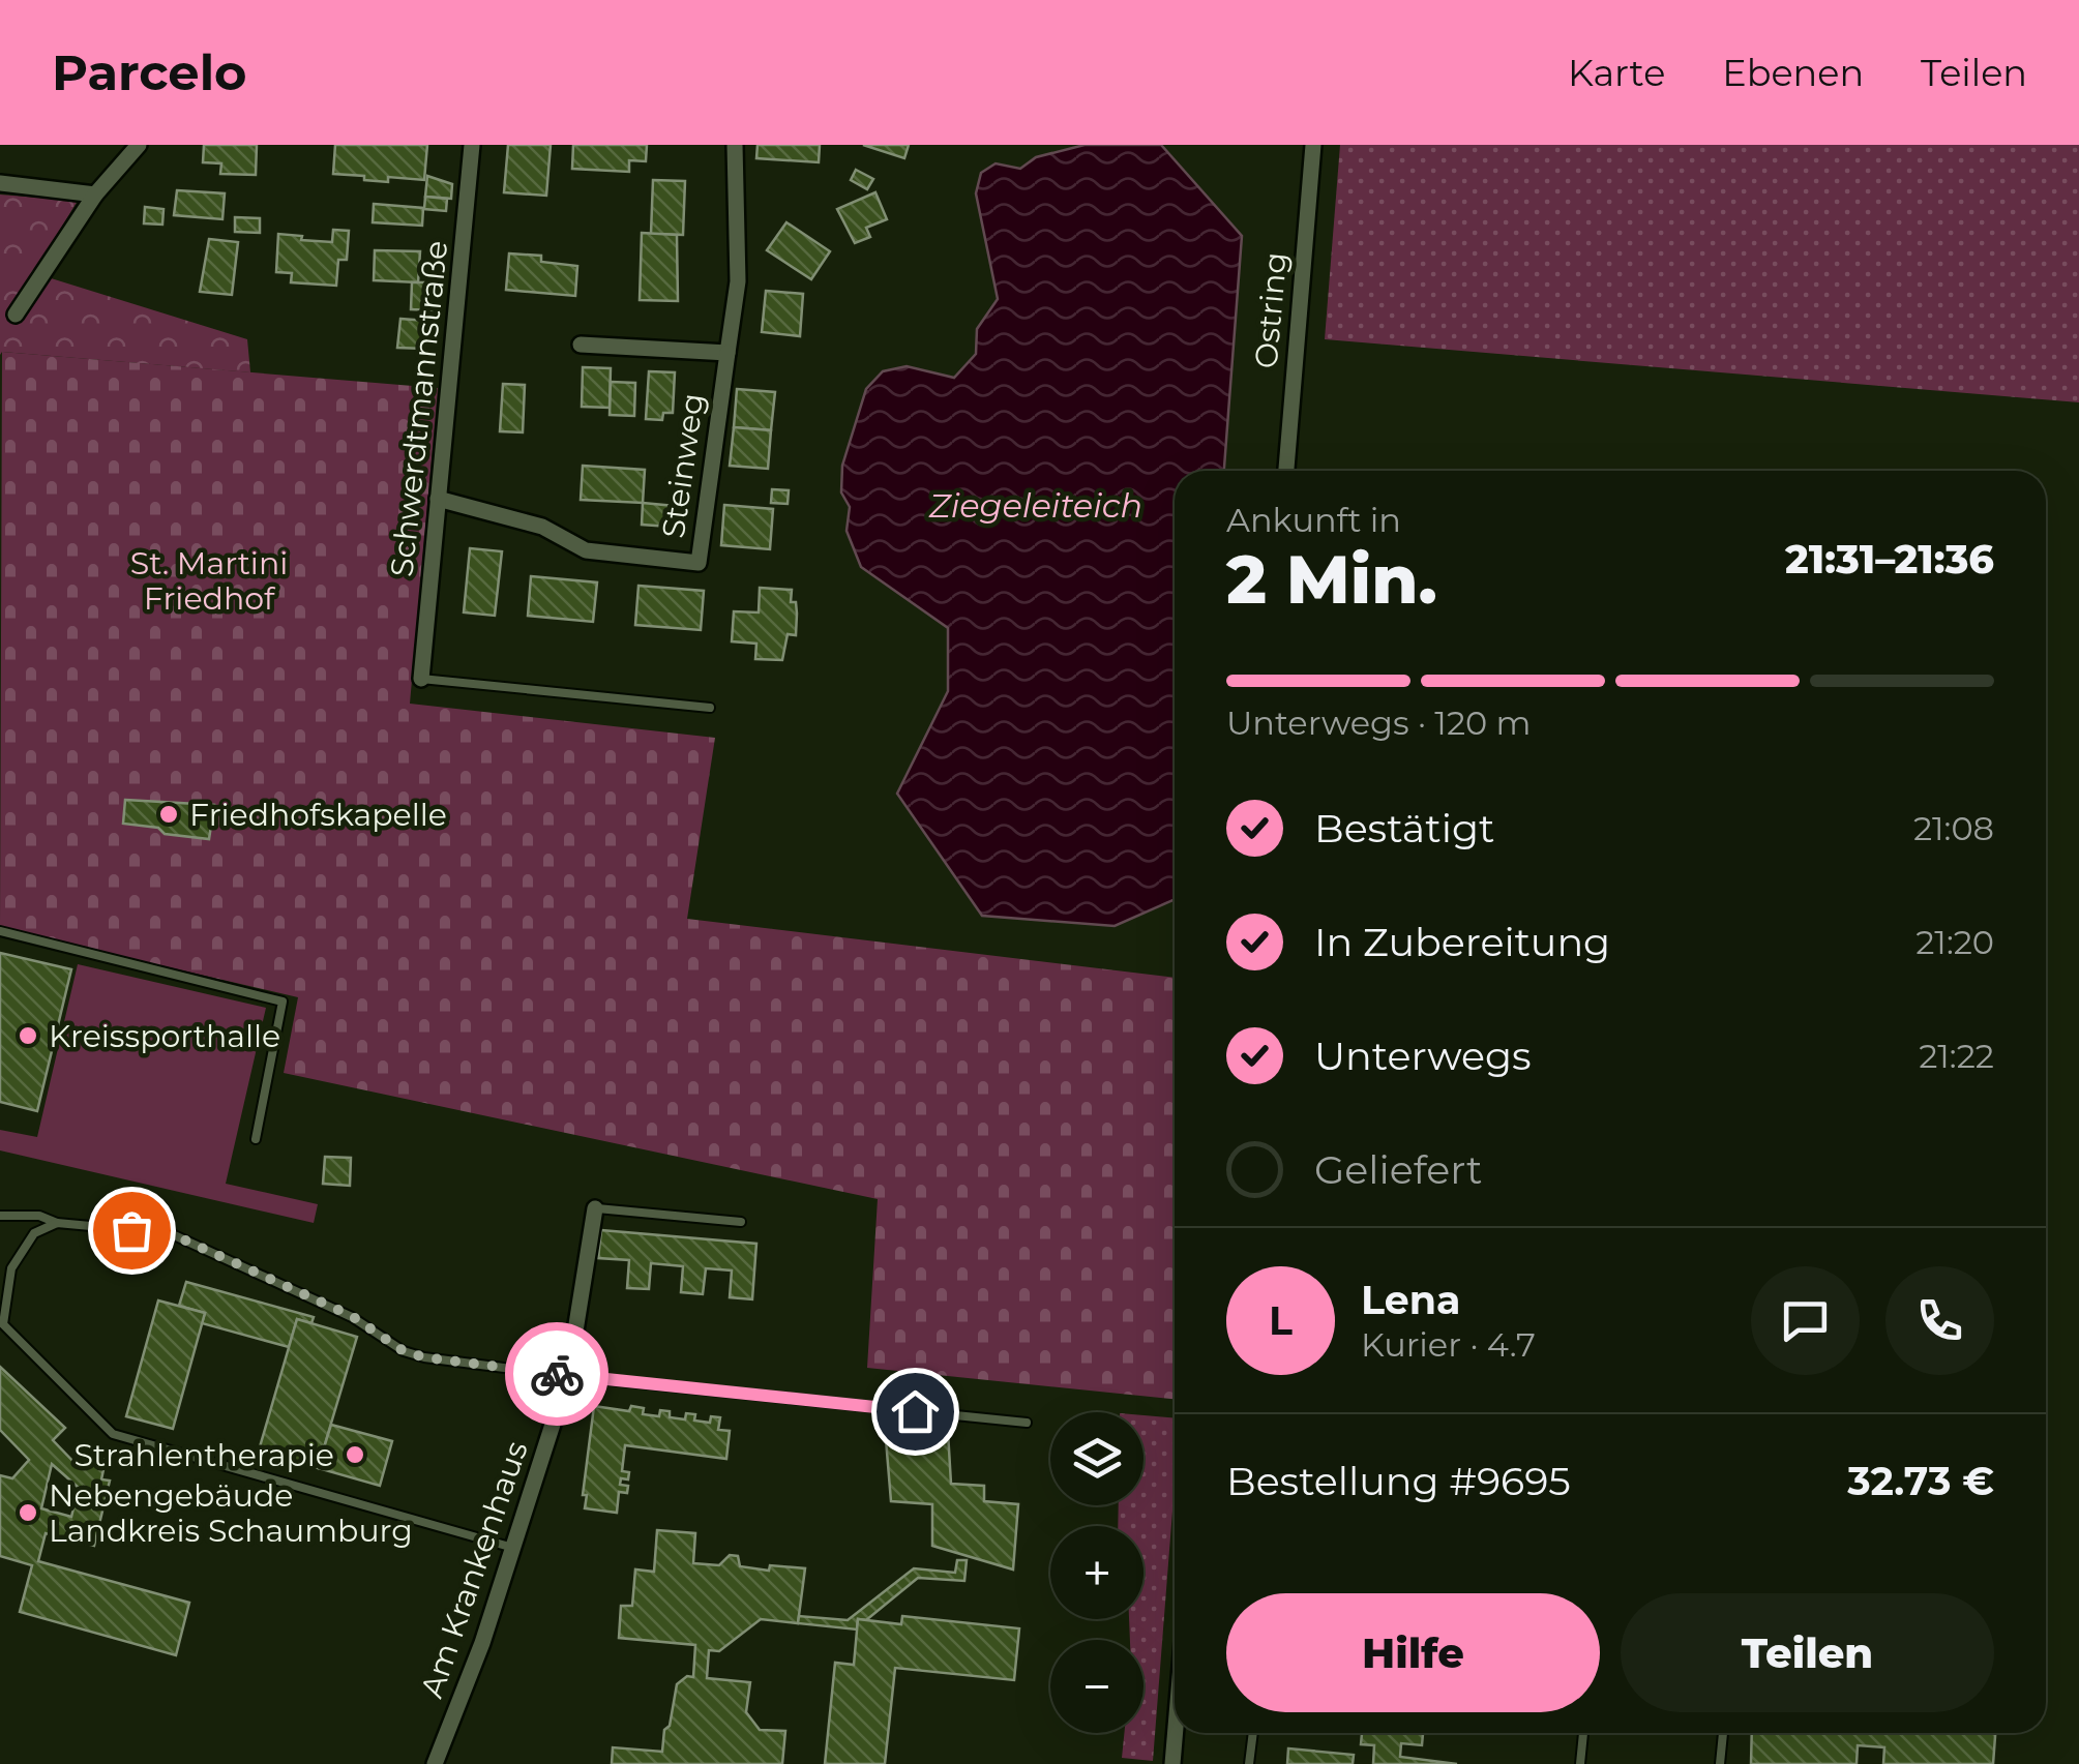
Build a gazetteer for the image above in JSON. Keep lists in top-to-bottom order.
{
  "streets": {
    "street": [
      "Ostring",
      "Schwerdtmannstraße",
      "Steinweg",
      "Am Krankenhaus"
    ]
  },
  "crossings": [
    ["Schwerdtmannstraße", "Steinweg"]
  ],
  "water": ["Ziegeleiteich"],
  "parks": ["St. Martini Friedhof"],
  "places": [
    "Friedhofskapelle",
    "Kreissporthalle",
    "Strahlentherapie",
    "Nebengebäude Landkreis Schaumburg"
  ],
  "page": {
    "header": "Parcelo",
    "nav": ["Karte", "Ebenen", "Teilen"],
    "heading": ["2 Min.", "Ankunft in", "21:31–21:36"],
    "panel": [
      "Lena",
      "Kurier · 4.7",
      "Bestellung #9695",
      "32.73 €"
    ],
    "bar": "Unterwegs · 120 m",
    "list": [
      ["Bestätigt", "21:08"],
      ["In Zubereitung", "21:20"],
      ["Unterwegs", "21:22"],
      "Geliefert"
    ],
    "round": "L",
    "map_buttons": ["+", "−"],
    "buttons": ["Hilfe", "Teilen"]
  }
}
